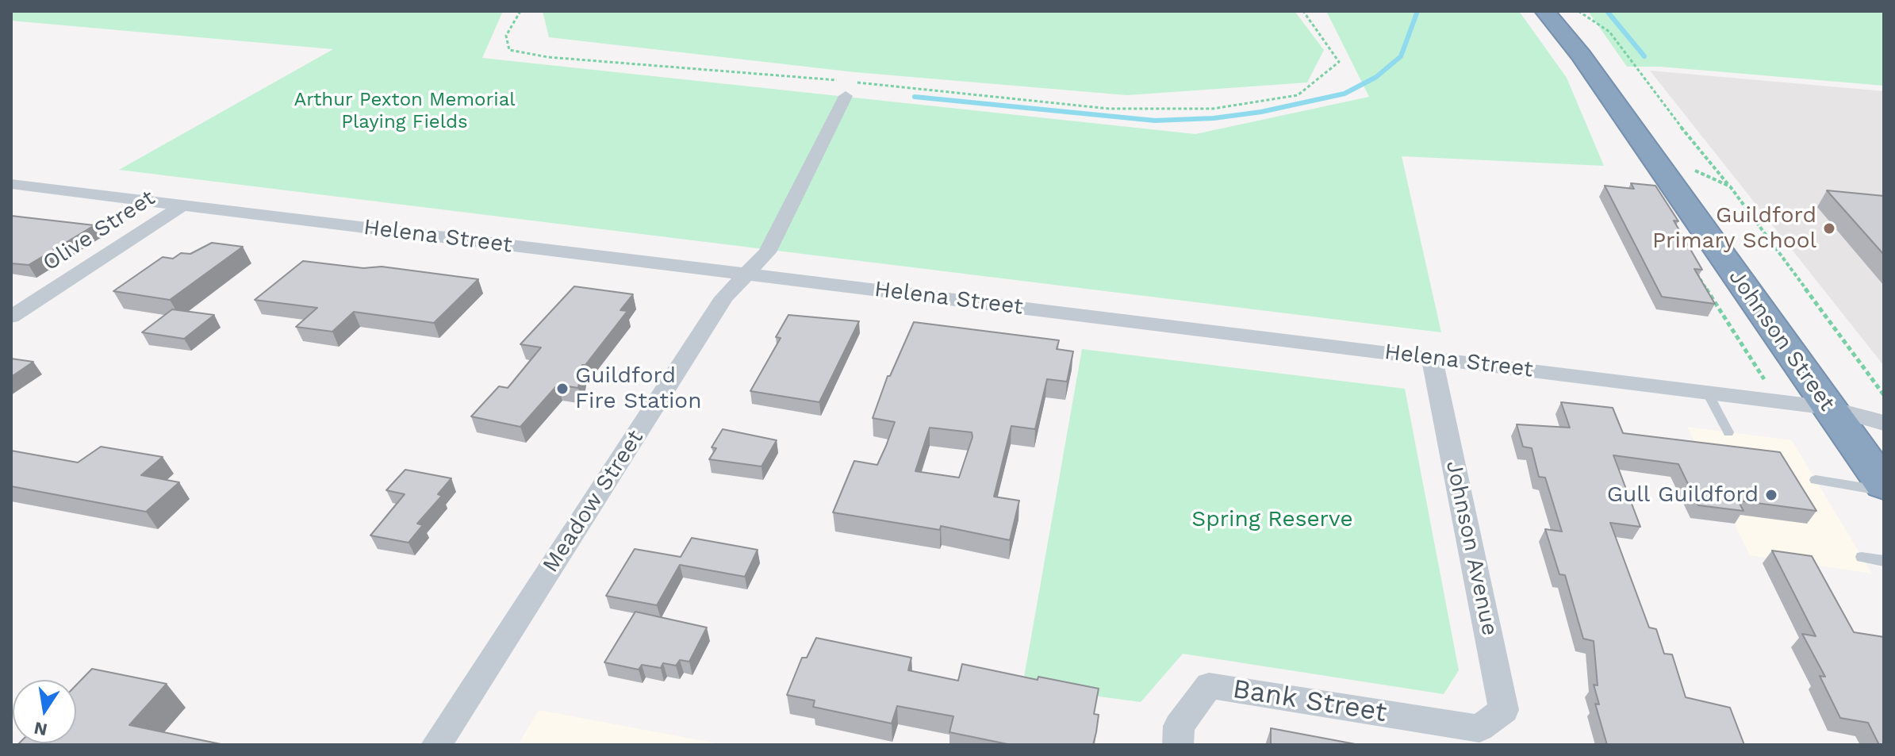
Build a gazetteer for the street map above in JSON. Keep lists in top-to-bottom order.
{
  "streets": {
    "highway": ["Johnson Street"],
    "street": [
      "Olive Street",
      "Helena Street",
      "Meadow Street",
      "Johnson Avenue",
      "Bank Street"
    ]
  },
  "crossings": [
    ["Olive Street", "Helena Street"],
    ["Helena Street", "Johnson Street"],
    ["Helena Street", "Meadow Street"],
    ["Helena Street", "Johnson Avenue"],
    ["Johnson Avenue", "Bank Street"]
  ],
  "parks": ["Arthur Pexton Memorial Playing Fields", "Spring Reserve"],
  "places": ["Guildford Primary School", "Guildford Fire Station", "Gull Guildford"],
  "north": "bottom"
}
